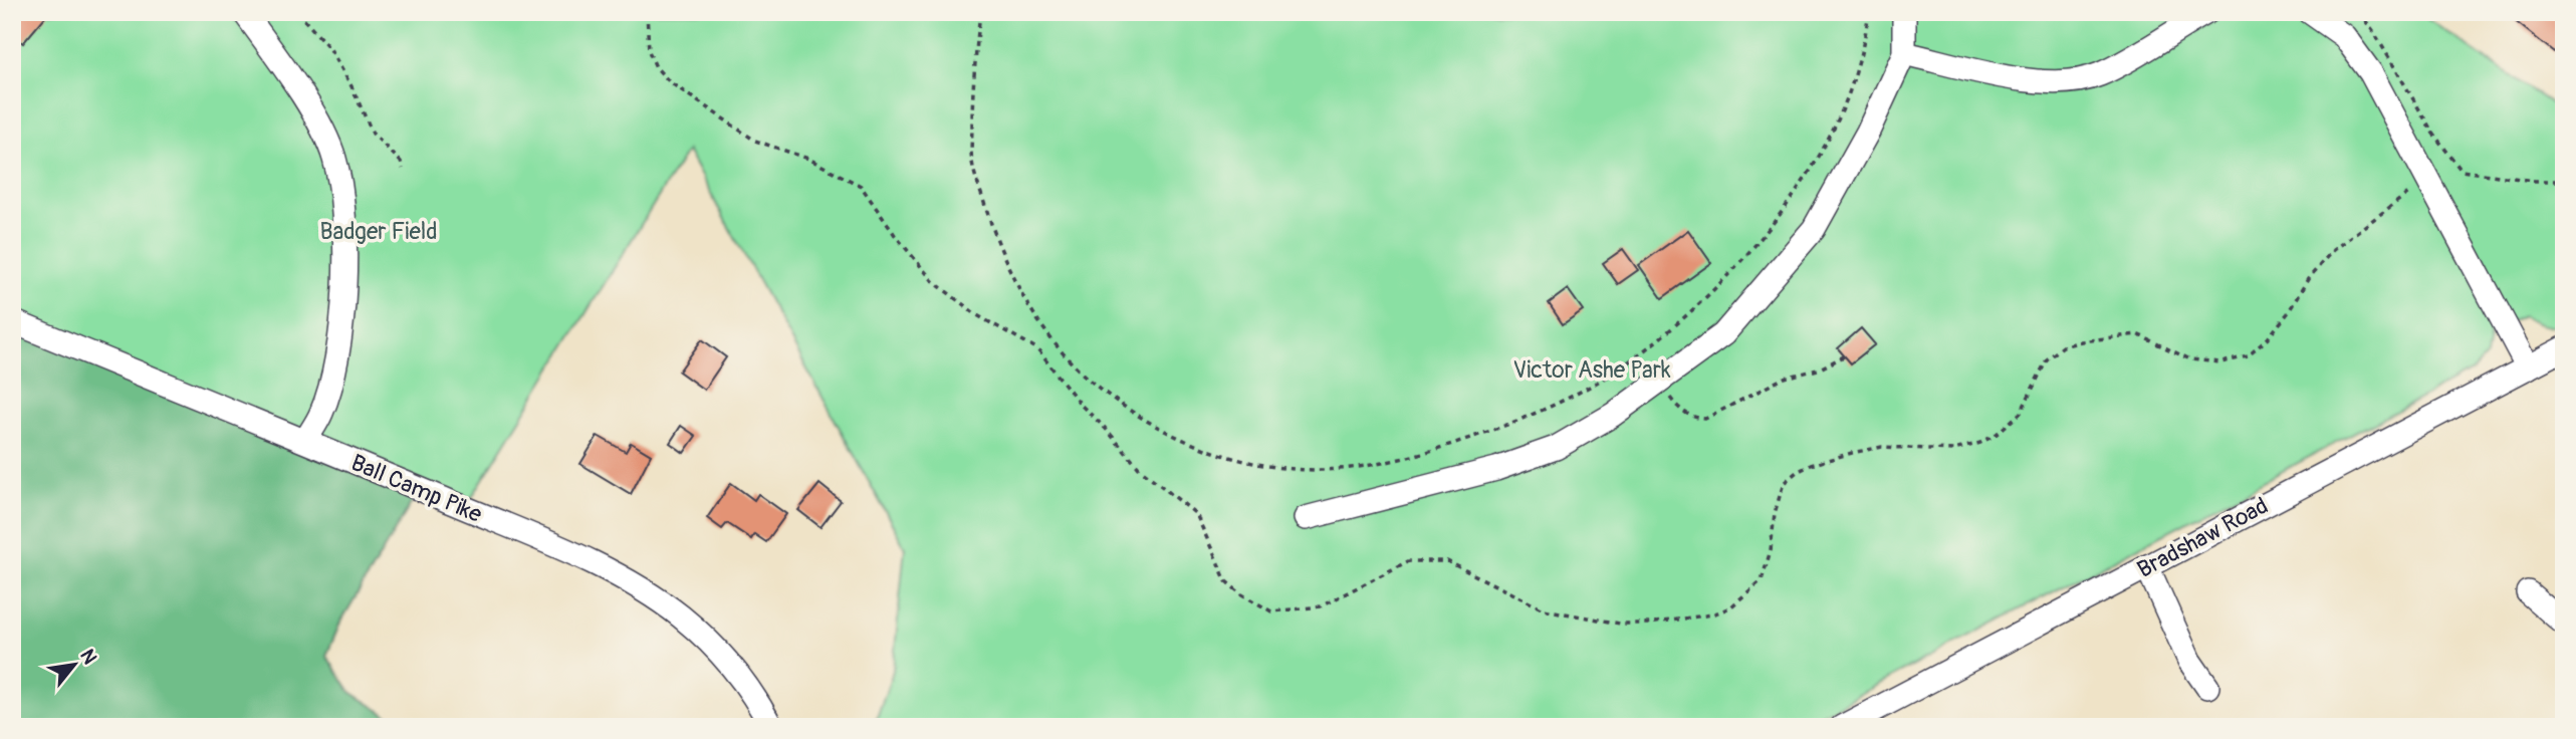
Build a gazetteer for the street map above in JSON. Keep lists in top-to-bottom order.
{
  "streets": {
    "street": ["Ball Camp Pike", "Bradshaw Road"]
  },
  "parks": ["Badger Field", "Victor Ashe Park"],
  "north": "top right"
}
